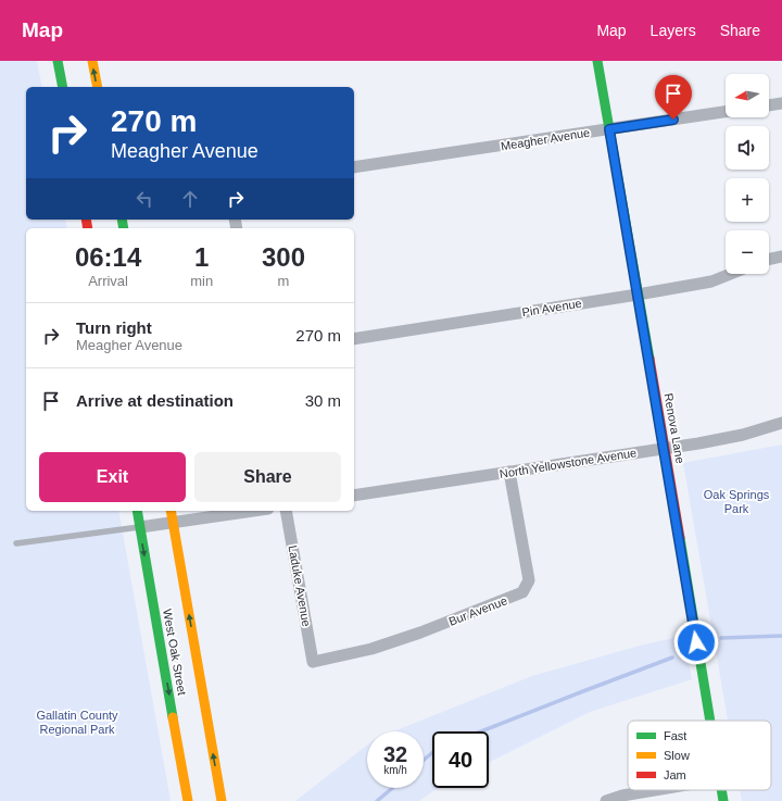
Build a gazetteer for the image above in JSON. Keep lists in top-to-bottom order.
{
  "streets": {
    "street": [
      "Meagher Avenue",
      "Pin Avenue",
      "Renova Lane",
      "North Yellowstone Avenue",
      "Laduke Avenue",
      "Bur Avenue",
      "West Oak Street"
    ]
  },
  "crossings": [
    ["Meagher Avenue", "Renova Lane"],
    ["Pin Avenue", "Renova Lane"],
    ["Renova Lane", "North Yellowstone Avenue"],
    ["North Yellowstone Avenue", "Bur Avenue"],
    ["Laduke Avenue", "Bur Avenue"]
  ],
  "parks": ["Oak Springs Park", "Gallatin County Regional Park"],
  "legend": ["Fast", "Slow", "Jam"],
  "north": "left",
  "page": {
    "header": "Map",
    "nav": ["Map", "Layers", "Share"],
    "map_buttons": ["+", "−"],
    "turn": ["270 m", "Meagher Avenue"],
    "eta": [
      "06:14",
      "Arrival",
      "1",
      "min",
      "300",
      "m"
    ],
    "list": [
      {
        "name": "Turn right",
        "note": "Meagher Avenue",
        "value": "270 m"
      },
      {
        "name": "Arrive at destination",
        "value": "30 m"
      }
    ],
    "buttons": ["Exit", "Share"],
    "speed": "32 km/h",
    "limit": "40"
  }
}
